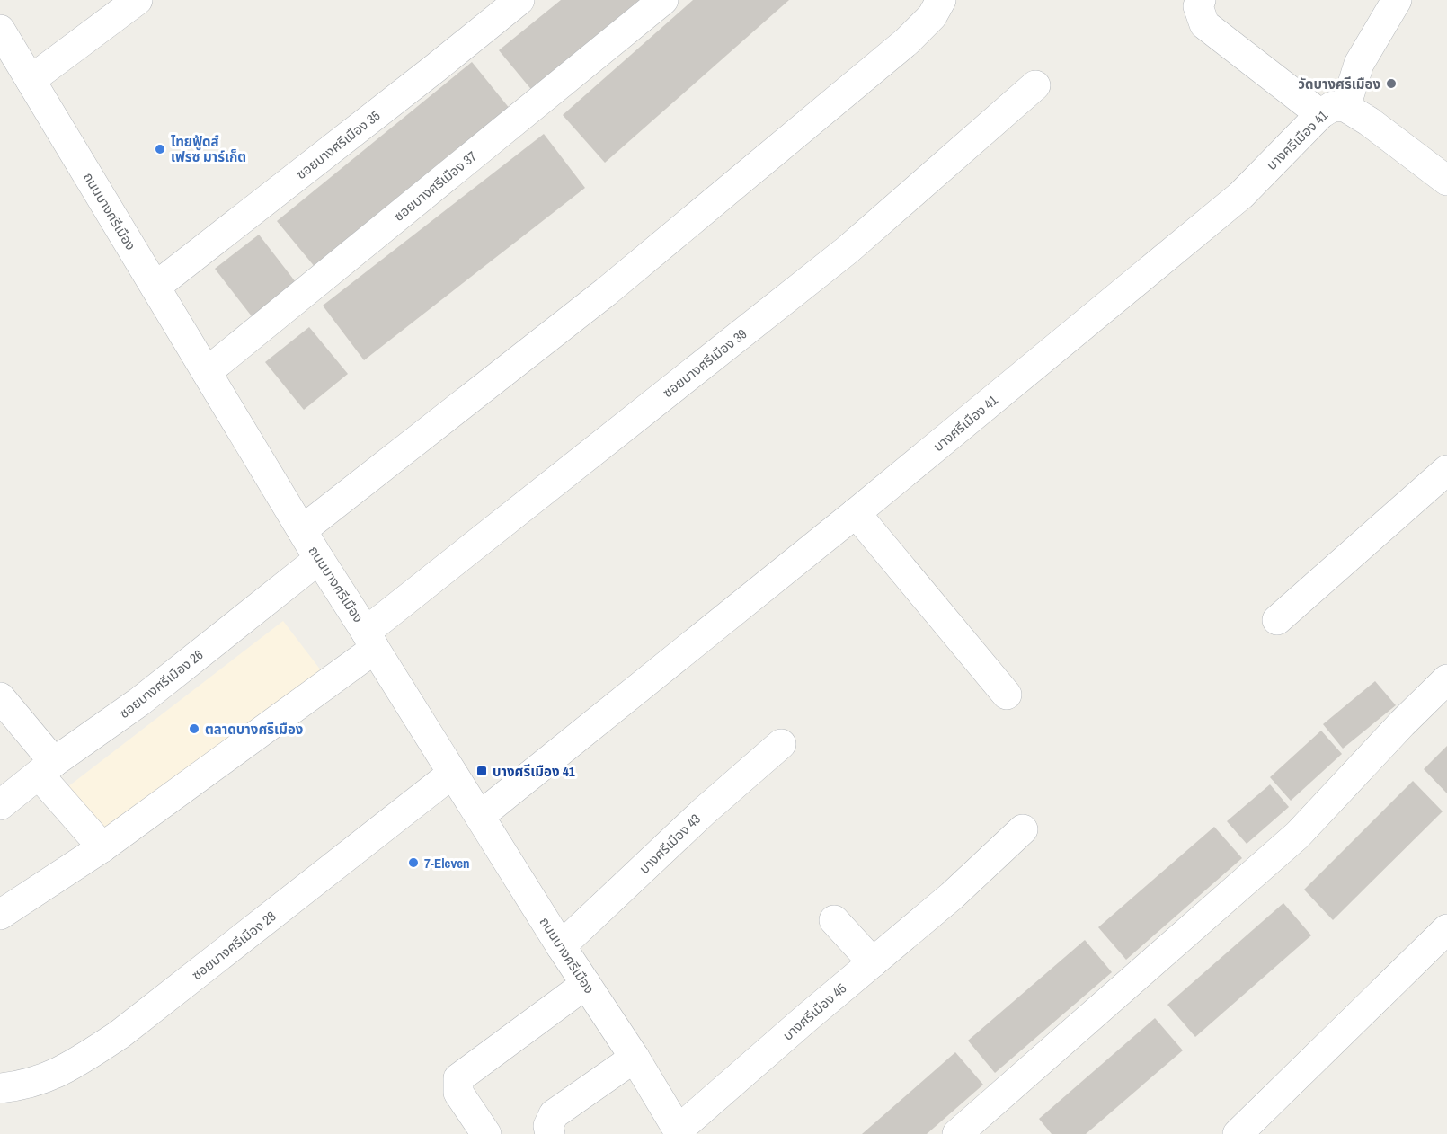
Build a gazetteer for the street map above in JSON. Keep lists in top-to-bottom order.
{
  "streets": {
    "street": [
      "บางศรีเมือง 41",
      "ซอยบางศรีเมือง 35",
      "ซอยบางศรีเมือง 37",
      "ถนนบางศรีเมือง",
      "ซอยบางศรีเมือง 39",
      "ซอยบางศรีเมือง 26",
      "บางศรีเมือง 43",
      "ซอยบางศรีเมือง 28",
      "บางศรีเมือง 45"
    ]
  },
  "crossings": [
    ["บางศรีเมือง 41", "ถนนบางศรีเมือง"],
    ["ซอยบางศรีเมือง 35", "ถนนบางศรีเมือง"],
    ["ซอยบางศรีเมือง 37", "ถนนบางศรีเมือง"],
    ["ถนนบางศรีเมือง", "ซอยบางศรีเมือง 39"],
    ["ถนนบางศรีเมือง", "ซอยบางศรีเมือง 26"],
    ["ถนนบางศรีเมือง", "บางศรีเมือง 43"],
    ["ถนนบางศรีเมือง", "ซอยบางศรีเมือง 28"],
    ["ถนนบางศรีเมือง", "บางศรีเมือง 45"]
  ],
  "places": {
    "other": [
      "วัดบางศรีเมือง",
      "ไทยฟู้ดส์ เฟรซ มาร์เก็ต",
      "ตลาดบางศรีเมือง",
      "7-Eleven"
    ],
    "transit": ["บางศรีเมือง 41"]
  }
}
